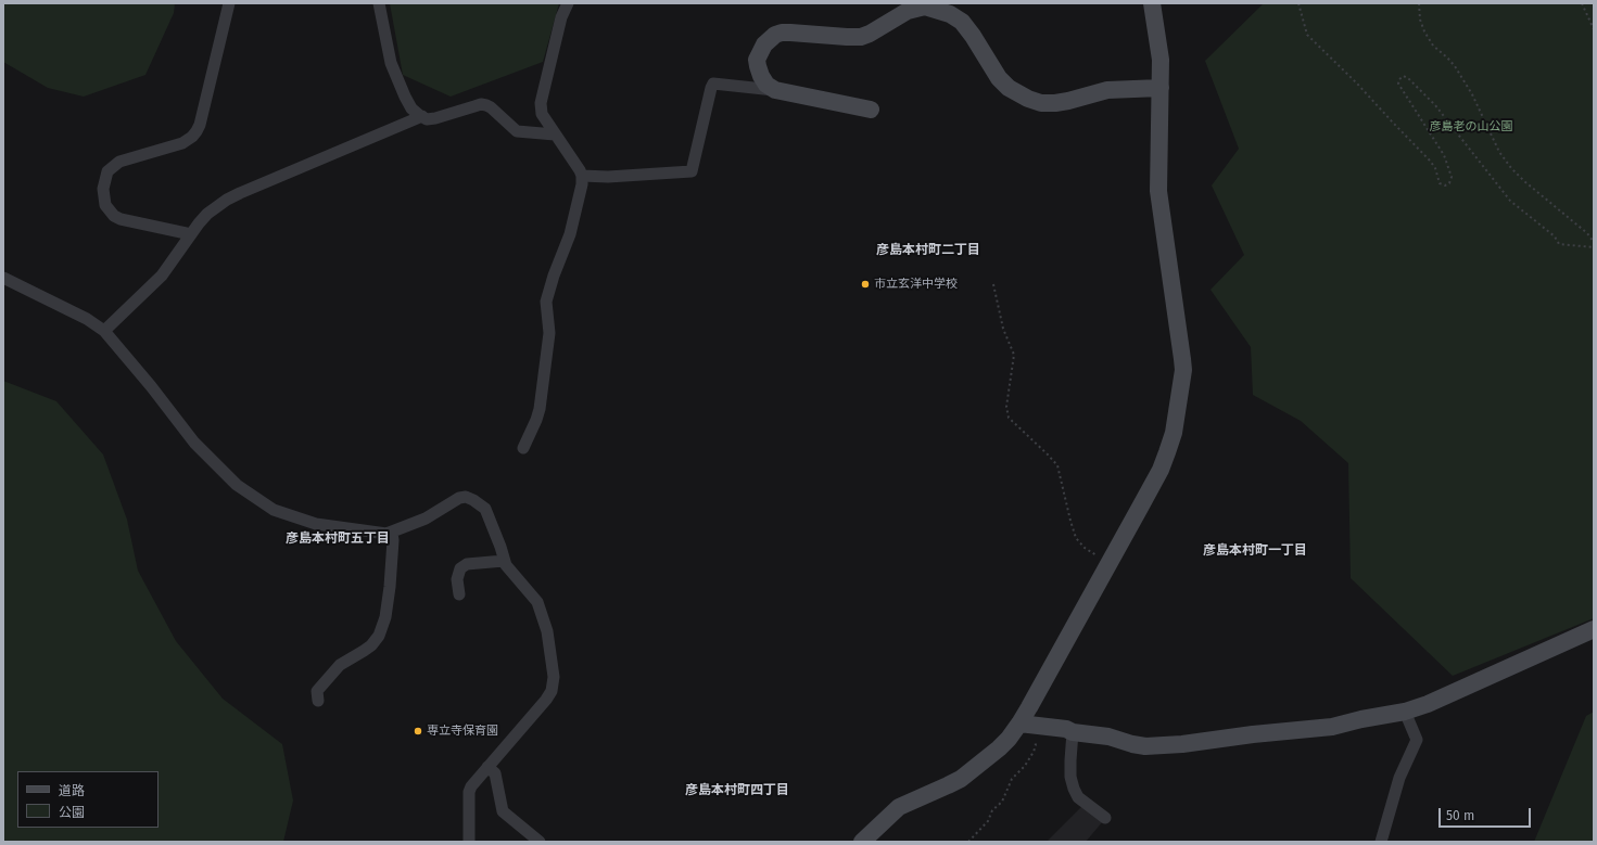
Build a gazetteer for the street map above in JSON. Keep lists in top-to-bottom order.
{
  "districts": [
    "彦島本村町二丁目",
    "彦島本村町五丁目",
    "彦島本村町一丁目",
    "彦島本村町四丁目"
  ],
  "parks": ["彦島老の山公園"],
  "places": ["市立玄洋中学校", "専立寺保育園"],
  "legend": ["道路", "公園"],
  "scale_bar": "50 m"
}
